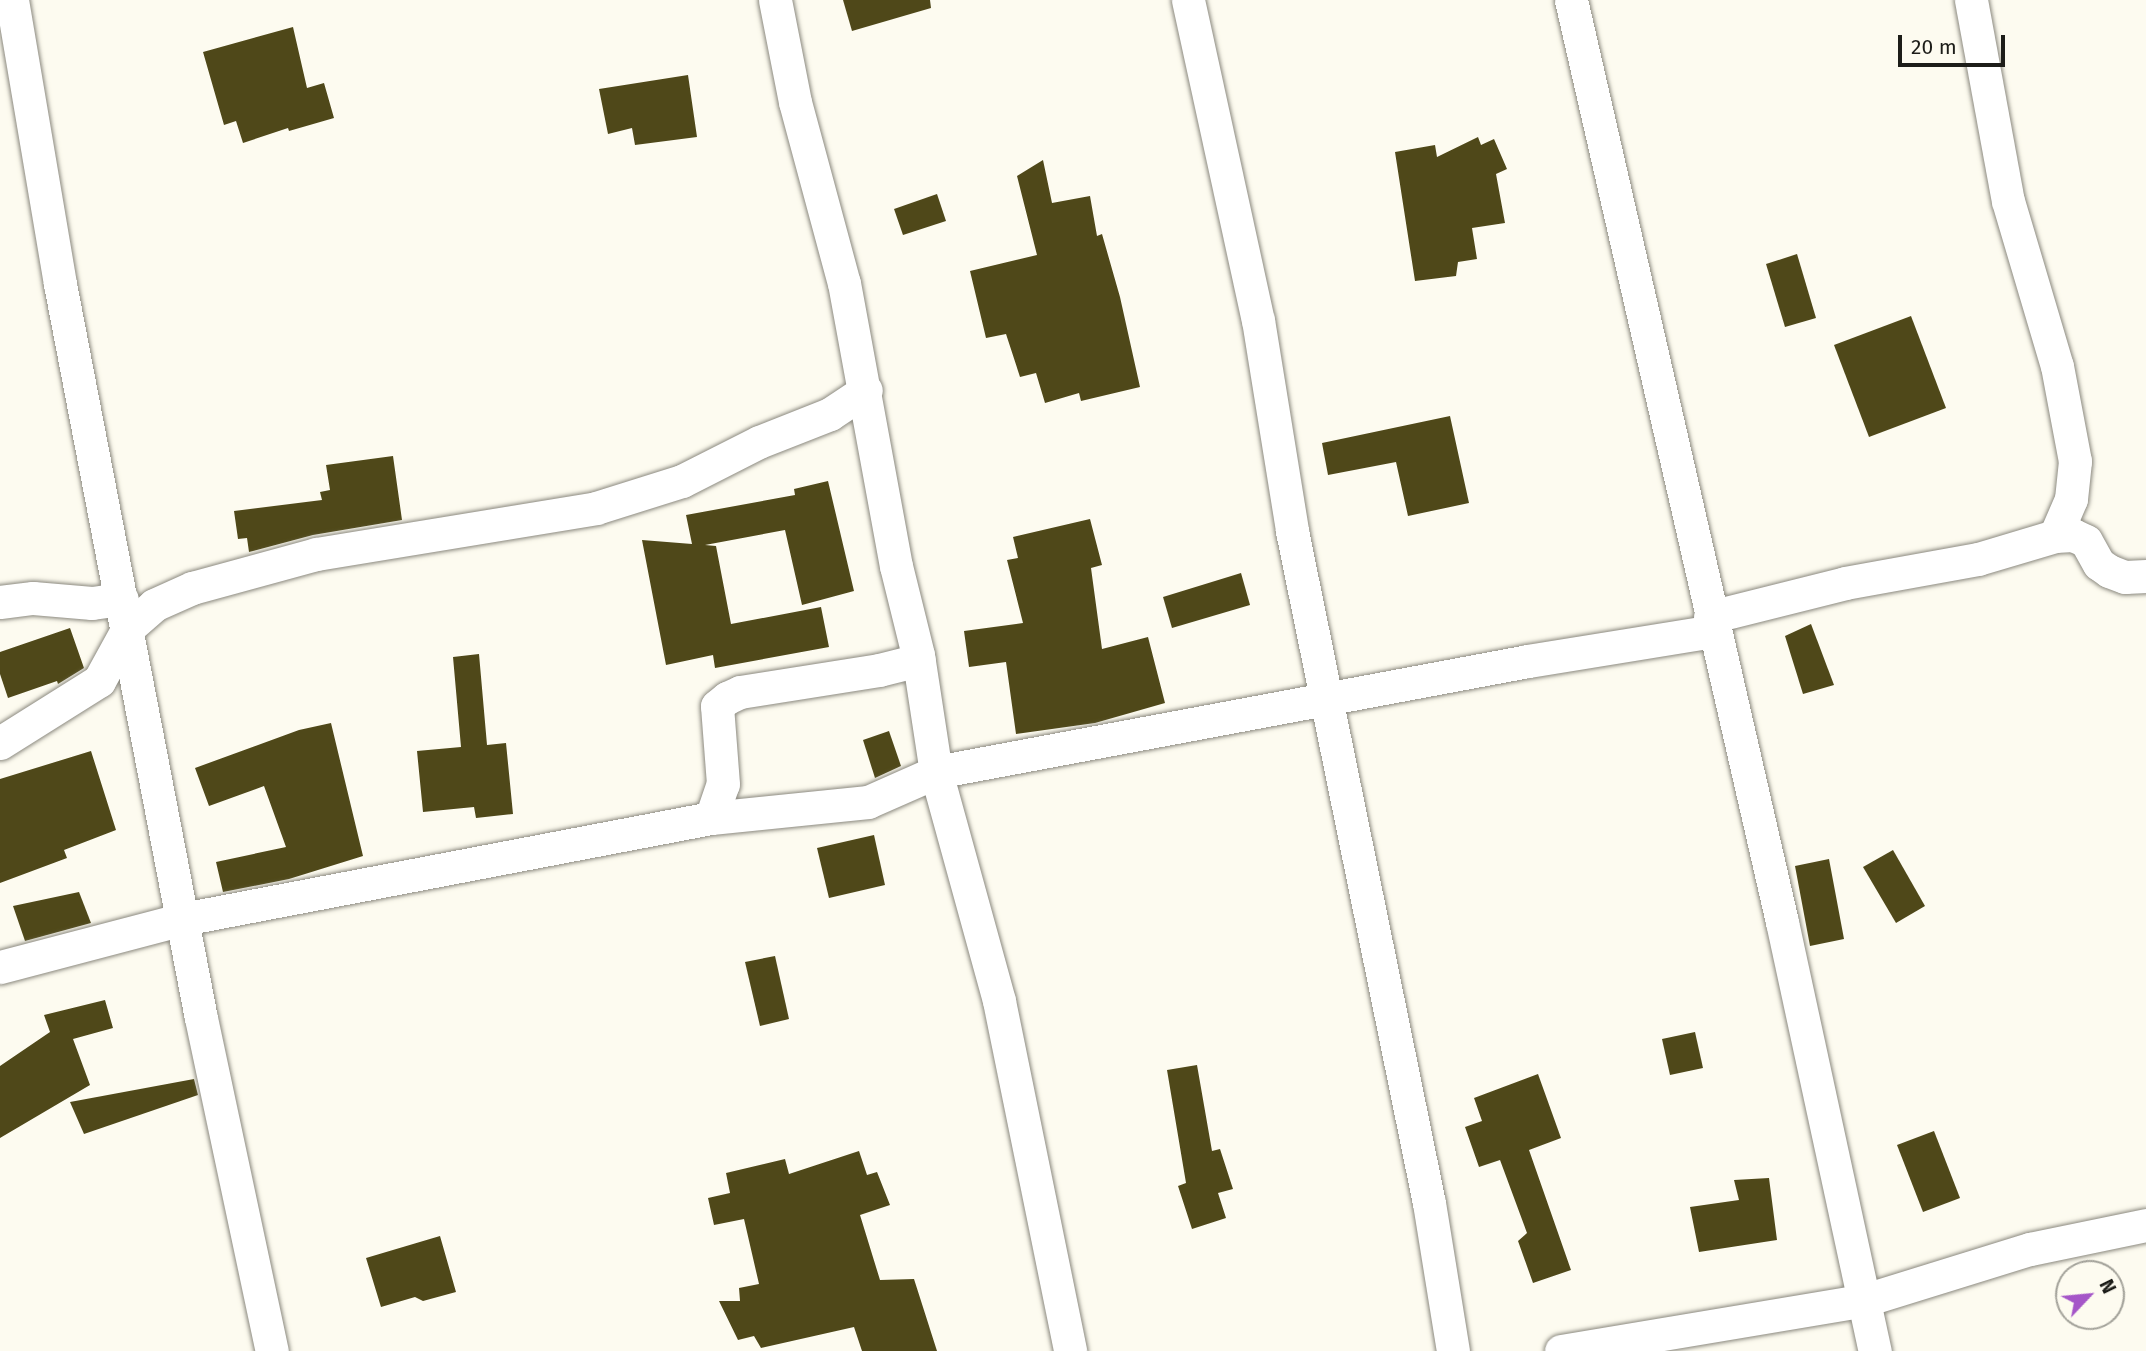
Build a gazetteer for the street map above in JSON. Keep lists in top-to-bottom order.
{
  "scale_bar": "20 m",
  "north": "top right"
}
